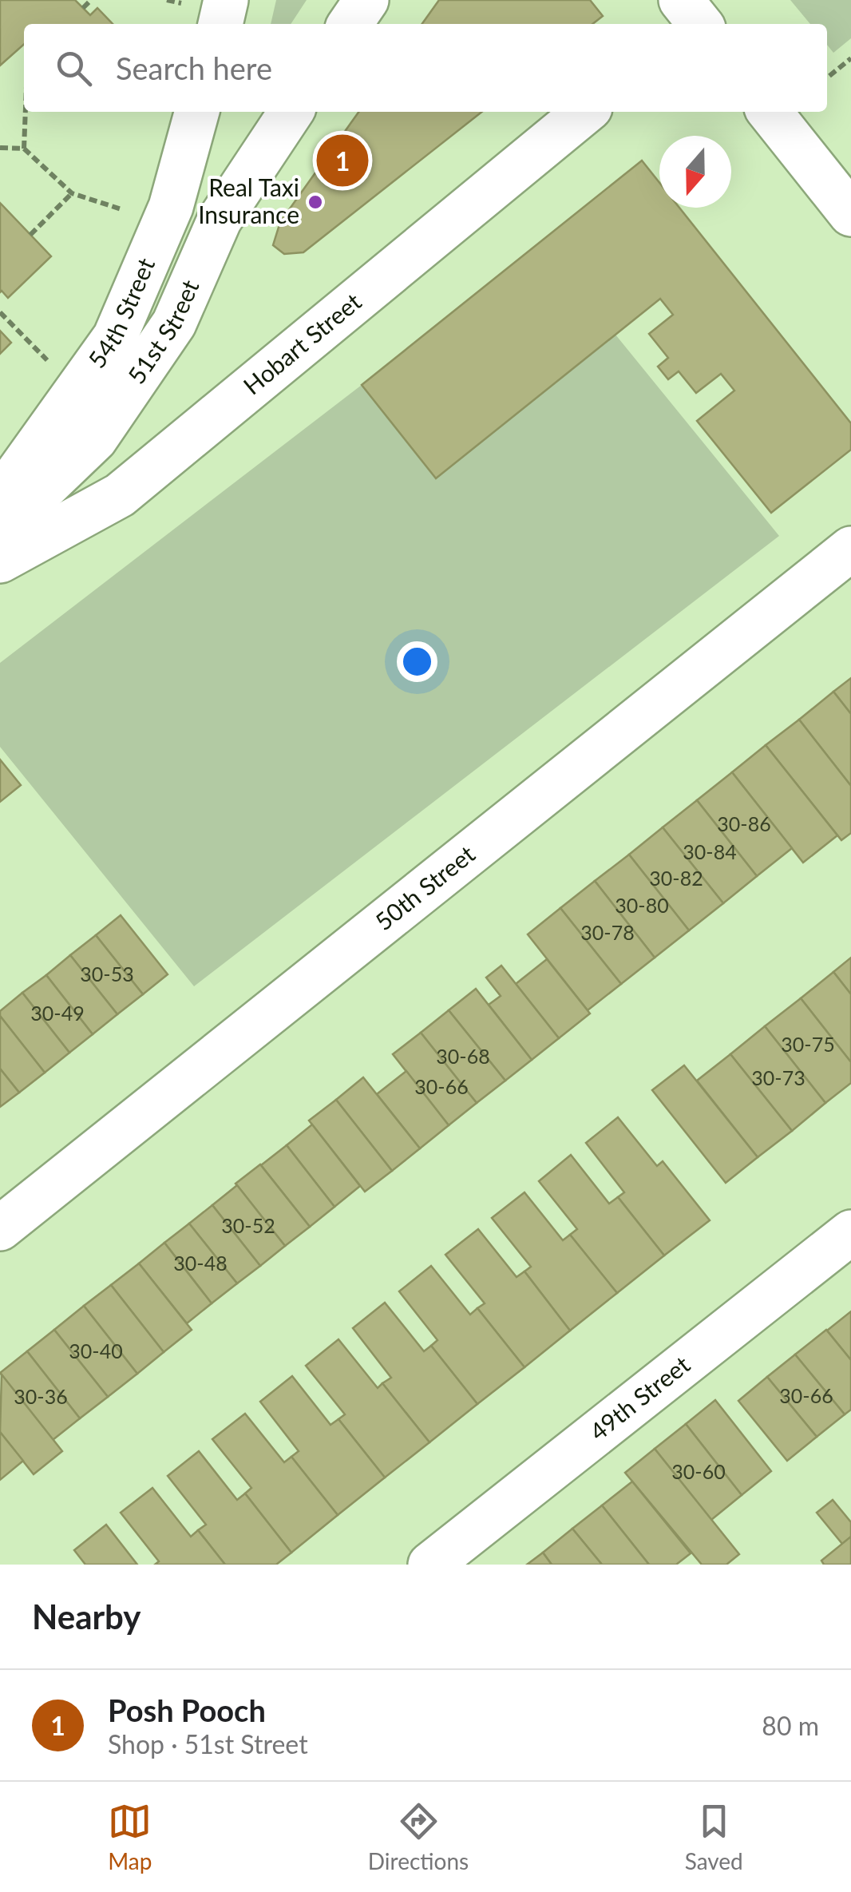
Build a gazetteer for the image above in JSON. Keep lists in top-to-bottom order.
{
  "streets": {
    "street": [
      "54th Street",
      "51st Street",
      "Hobart Street",
      "50th Street",
      "49th Street"
    ]
  },
  "places": ["Real Taxi Insurance"],
  "house_numbers": [
    "30-86",
    "30-84",
    "30-82",
    "30-80",
    "30-78",
    "30-53",
    "30-49",
    "30-75",
    "30-68",
    "30-73",
    "30-66",
    "30-52",
    "30-48",
    "30-40",
    "30-66",
    "30-36",
    "30-60"
  ],
  "north": "bottom",
  "page": {
    "search": "Search here",
    "pins": "1",
    "heading": "Nearby",
    "list": [
      {
        "mark": "1",
        "name": "Posh Pooch",
        "note": "Shop · 51st Street",
        "value": "80 m"
      }
    ],
    "nav": ["Map", "Directions", "Saved"]
  }
}
